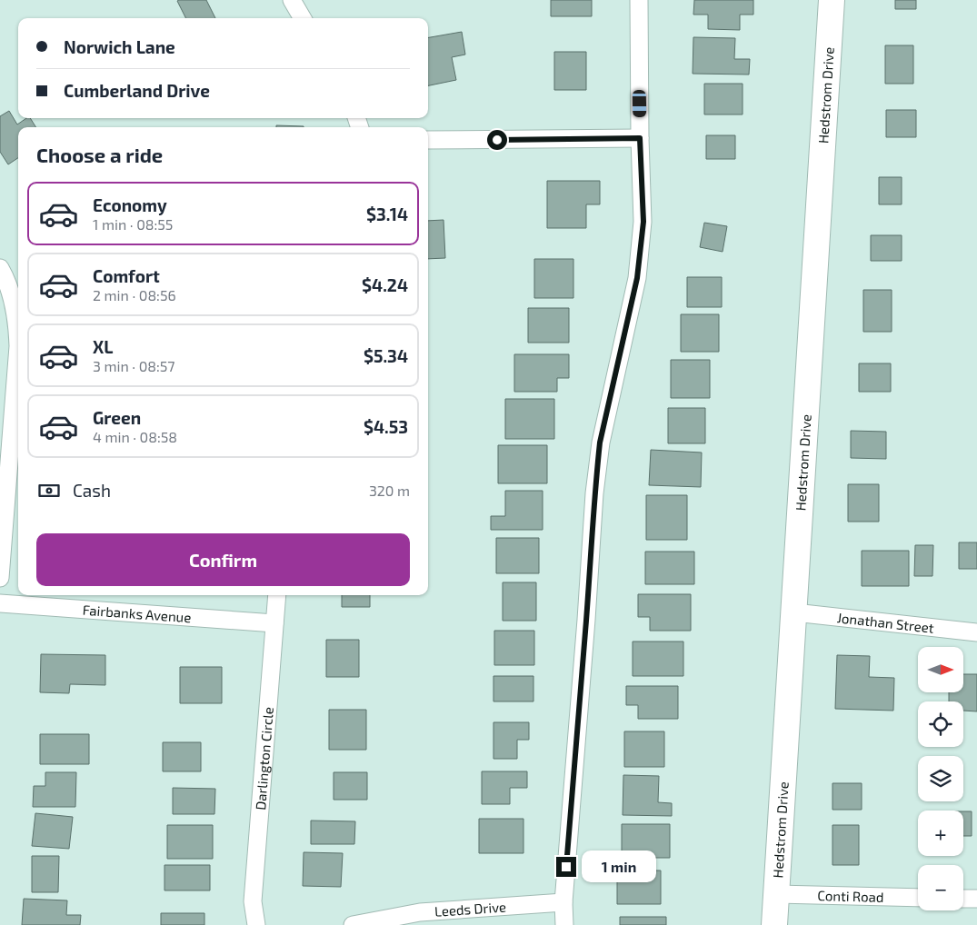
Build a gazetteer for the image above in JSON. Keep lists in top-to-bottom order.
{
  "streets": {
    "street": [
      "Hedstrom Drive",
      "Fairbanks Avenue",
      "Jonathan Street",
      "Darlington Circle",
      "Conti Road",
      "Leeds Drive"
    ]
  },
  "crossings": [
    ["Hedstrom Drive", "Jonathan Street"],
    ["Hedstrom Drive", "Conti Road"],
    ["Fairbanks Avenue", "Darlington Circle"]
  ],
  "north": "right",
  "page": {
    "banner": ["Norwich Lane", "Cumberland Drive"],
    "heading": "Choose a ride",
    "list": [
      {
        "name": "Economy",
        "note": "1 min · 08:55",
        "value": "$3.14"
      },
      {
        "name": "Comfort",
        "note": "2 min · 08:56",
        "value": "$4.24"
      },
      {
        "name": "XL",
        "note": "3 min · 08:57",
        "value": "$5.34"
      },
      {
        "name": "Green",
        "note": "4 min · 08:58",
        "value": "$4.53"
      }
    ],
    "pay": ["Cash", "320 m"],
    "buttons": "Confirm",
    "map_buttons": ["+", "−"],
    "bubble": "1 min"
  }
}
